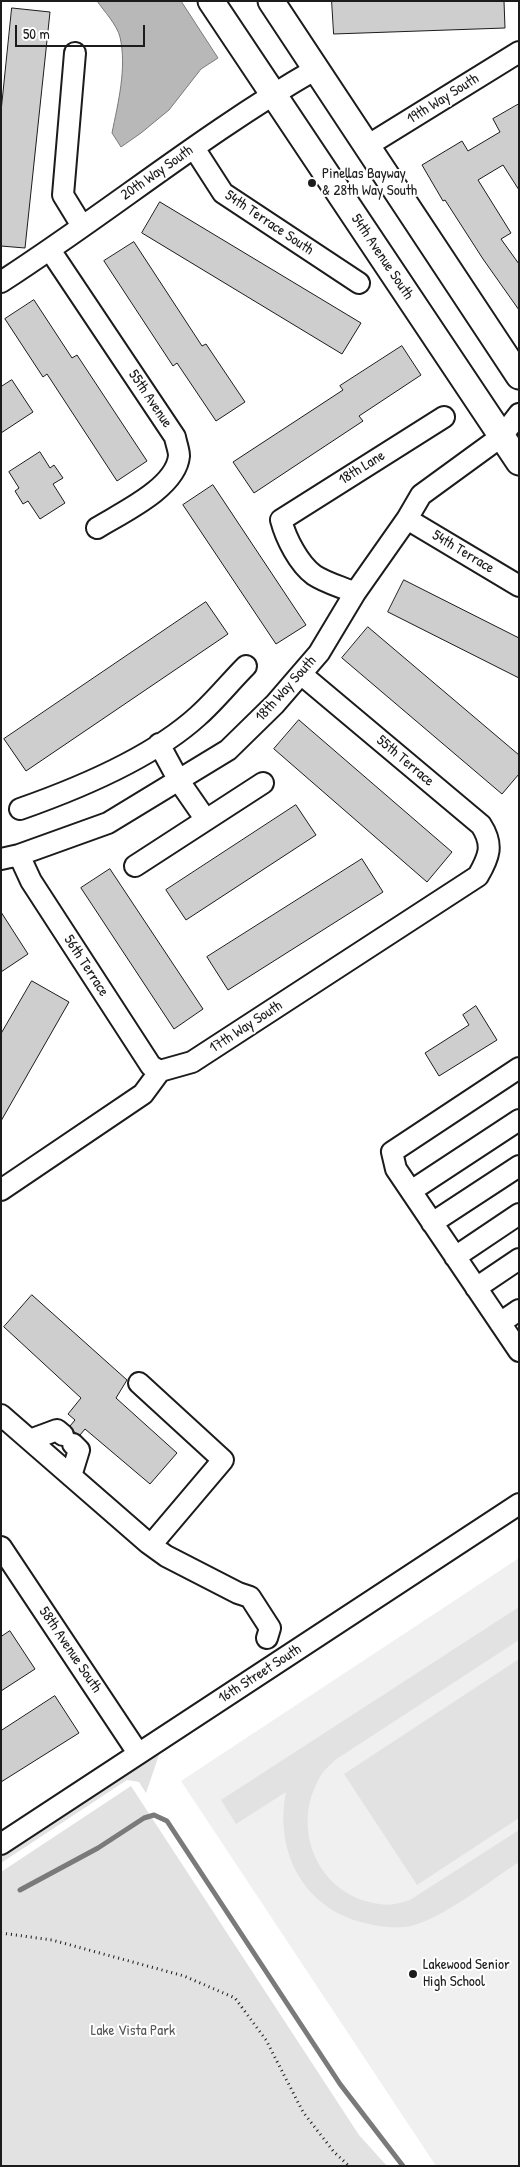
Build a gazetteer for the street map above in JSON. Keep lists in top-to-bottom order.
{
  "streets": {
    "main road": ["54th Avenue South"],
    "street": [
      "19th Way South",
      "20th Way South",
      "54th Terrace South",
      "55th Avenue",
      "18th Lane",
      "54th Terrace",
      "18th Way South",
      "55th Terrace",
      "56th Terrace",
      "17th Way South",
      "58th Avenue South",
      "16th Street South"
    ]
  },
  "crossings": [
    ["20th Way South", "54th Terrace South"],
    ["20th Way South", "54th Avenue South"],
    ["20th Way South", "55th Avenue"],
    ["54th Avenue South", "18th Way South"],
    ["18th Lane", "18th Way South"],
    ["54th Terrace", "18th Way South"],
    ["18th Way South", "55th Terrace"],
    ["18th Way South", "56th Terrace"],
    ["55th Terrace", "17th Way South"],
    ["56th Terrace", "17th Way South"],
    ["58th Avenue South", "16th Street South"]
  ],
  "parks": ["Lake Vista Park"],
  "places": ["Pinellas Bayway & 28th Way South", "Lakewood Senior High School"],
  "scale_bar": "50 m"
}
